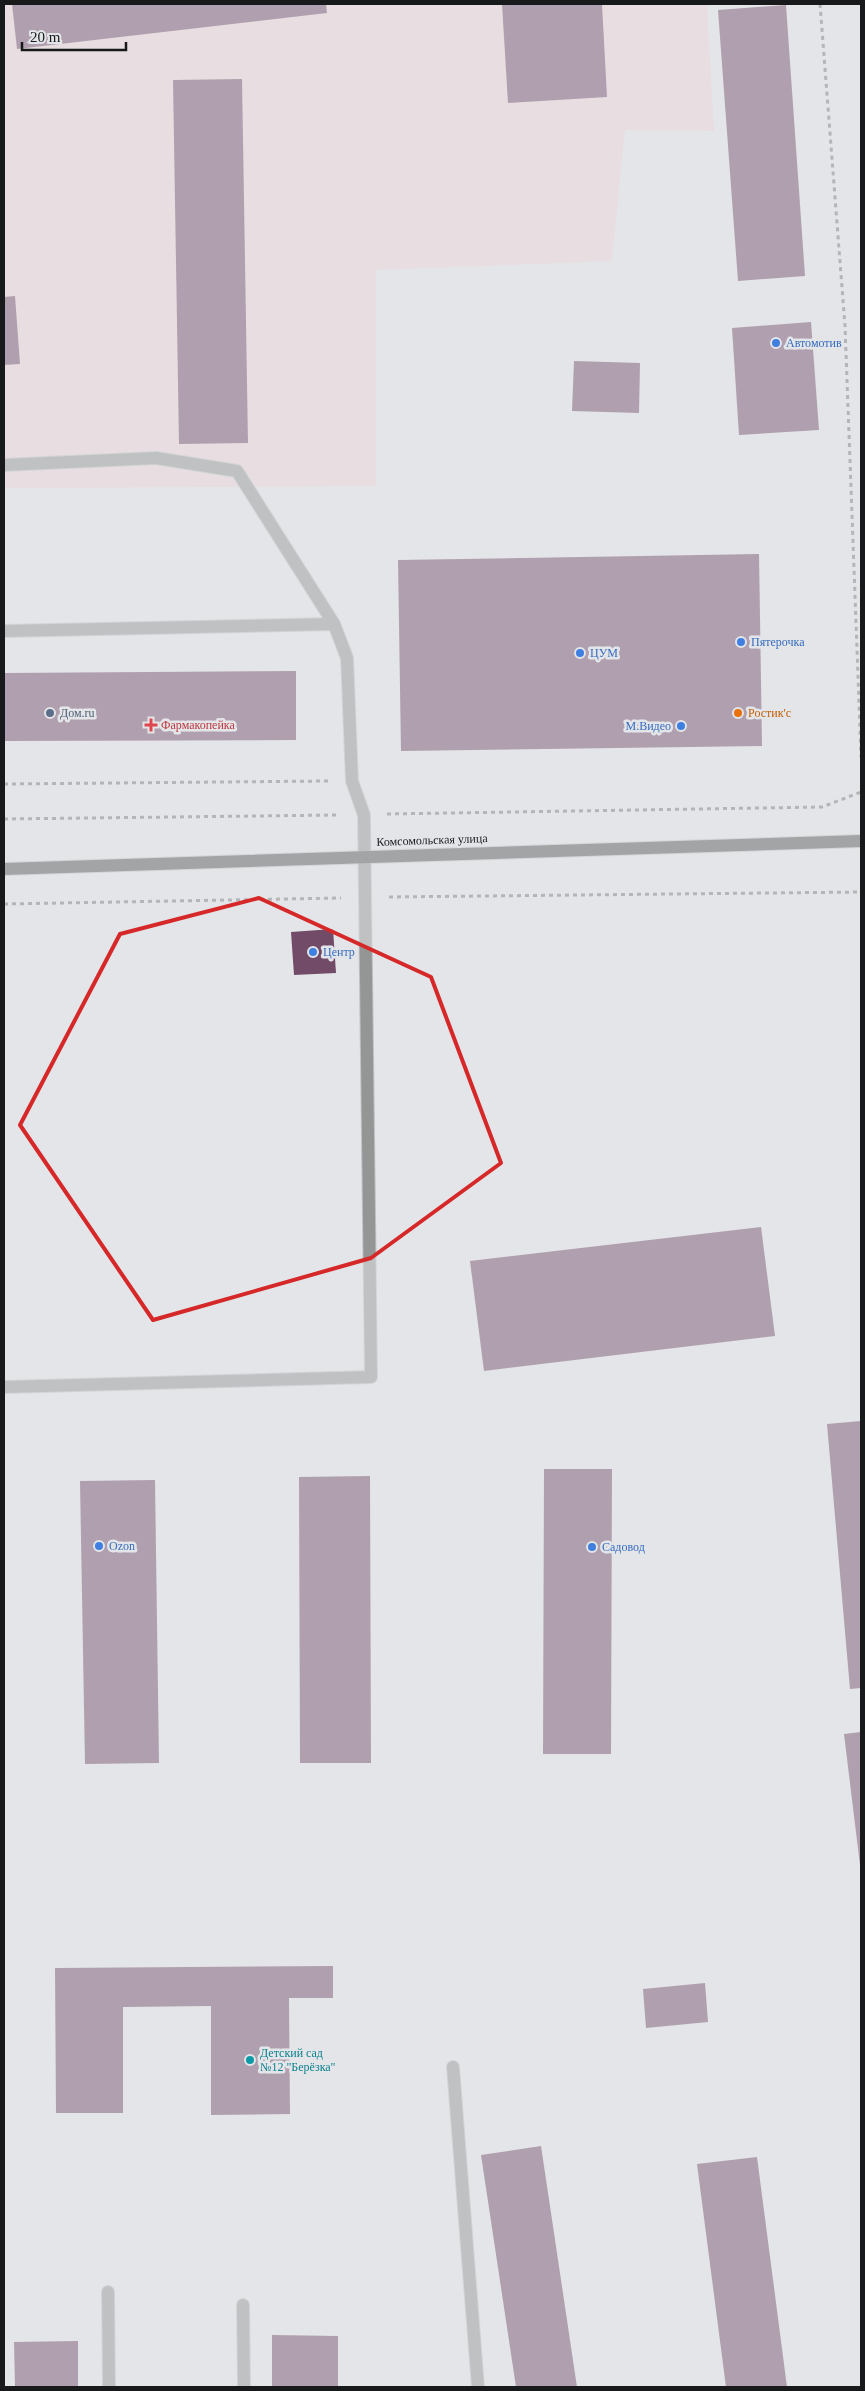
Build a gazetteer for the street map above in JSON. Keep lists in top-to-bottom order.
{
  "streets": {
    "main road": ["Комсомольская улица"]
  },
  "places": {
    "other": [
      "Автомотив",
      "Пятерочка",
      "ЦУМ",
      "Дом.ru",
      "Ростик'с",
      "М.Видео",
      "Центр",
      "Ozon",
      "Садовод",
      "Детский сад №12 \"Берёзка\""
    ],
    "health": ["Фармакопейка"]
  },
  "scale_bar": "20 m"
}
